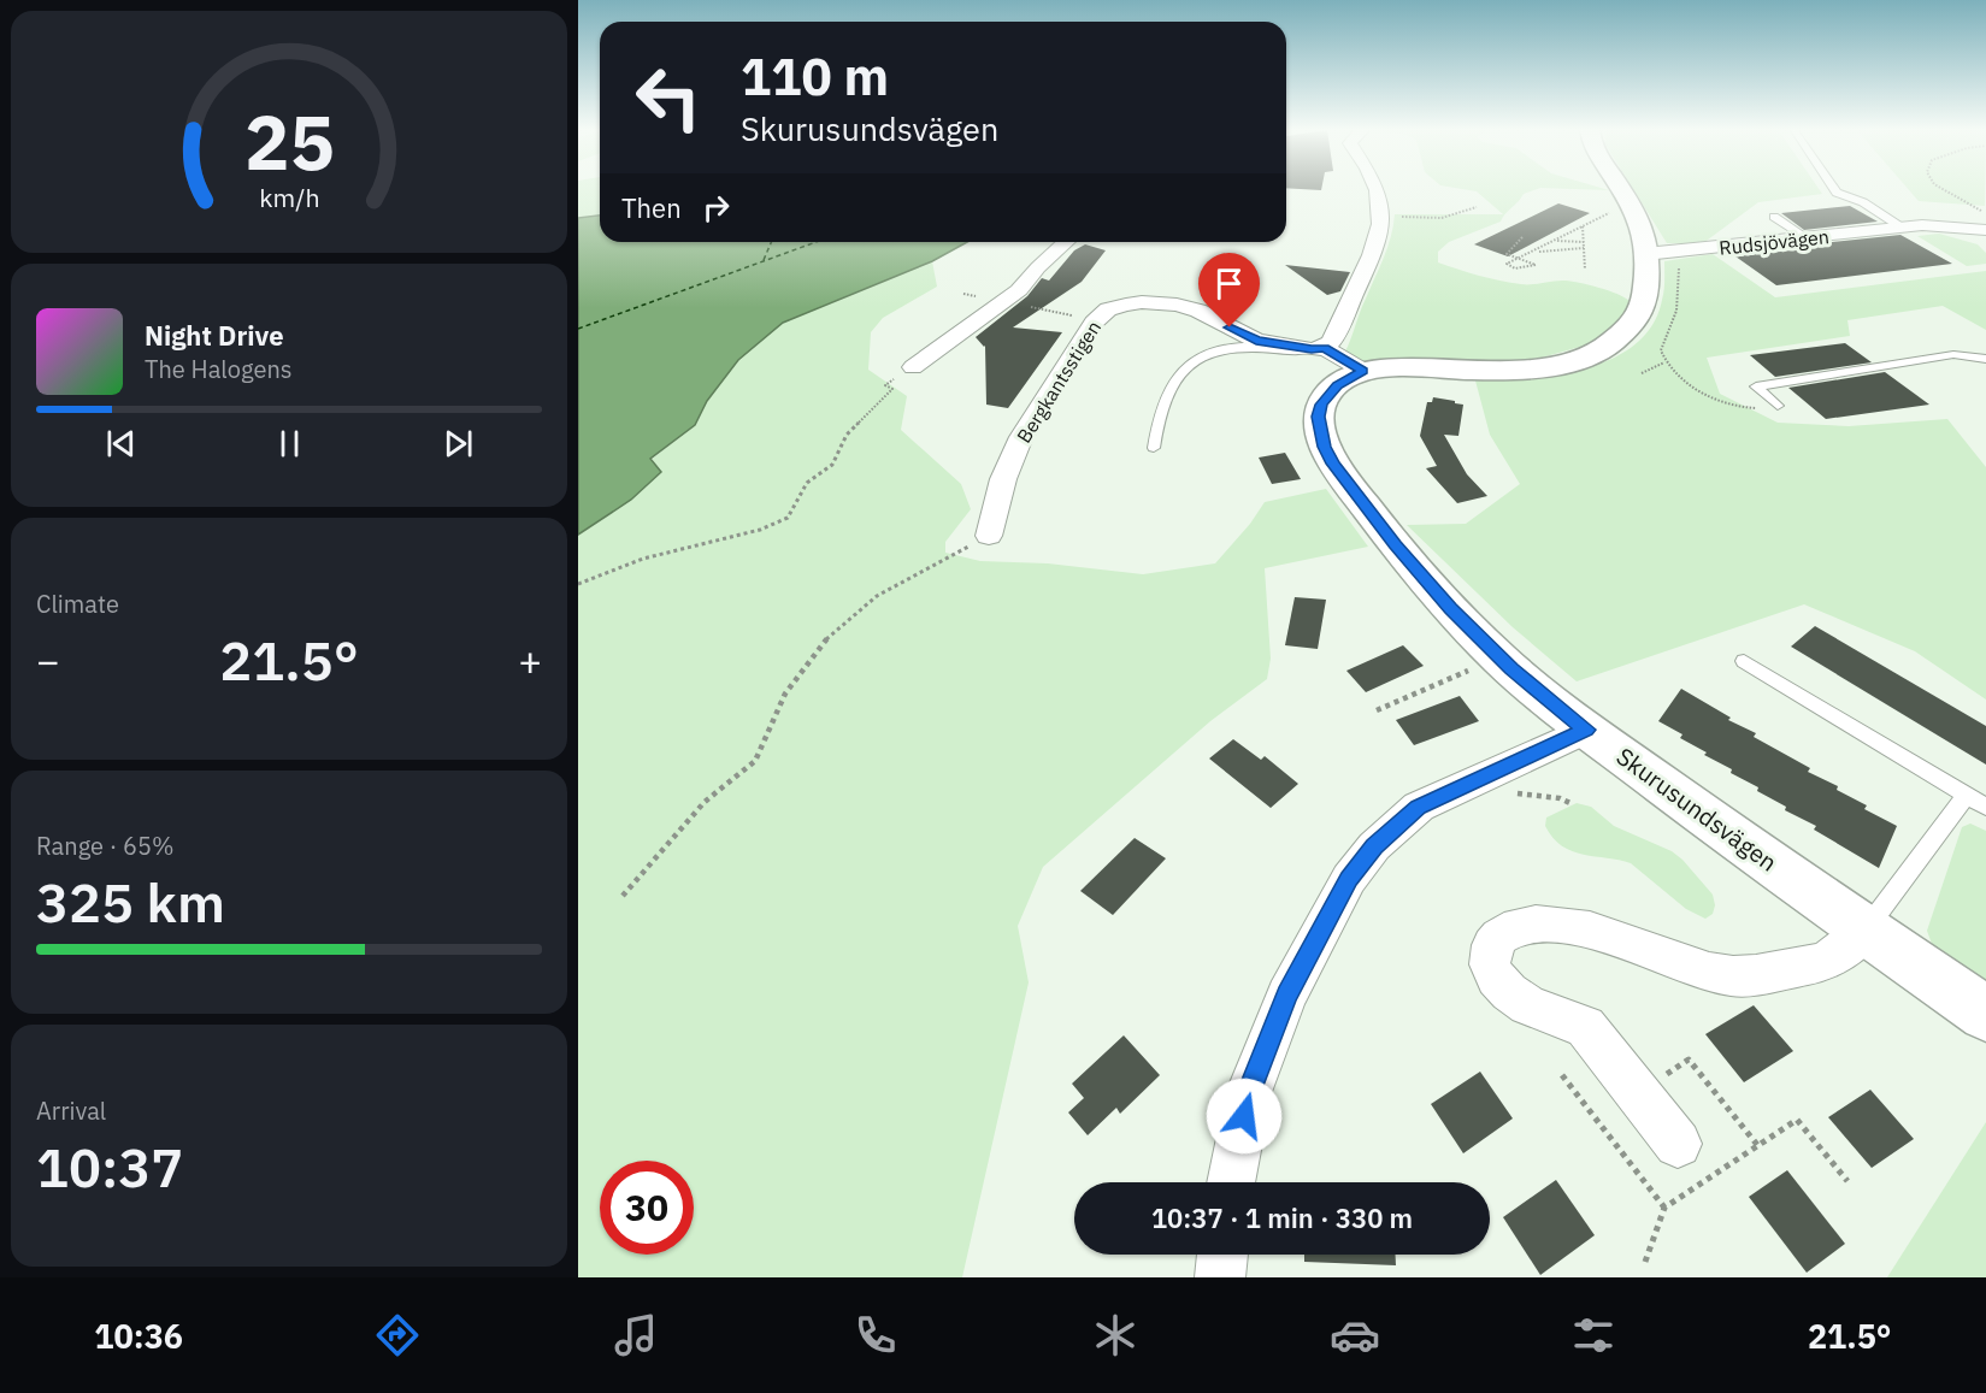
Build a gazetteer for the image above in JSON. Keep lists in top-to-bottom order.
{
  "streets": {
    "street": ["Rudsjövägen", "Bergkantsstigen", "Skurusundsvägen"]
  },
  "crossings": [
    ["Rudsjövägen", "Skurusundsvägen"],
    ["Bergkantsstigen", "Skurusundsvägen"]
  ],
  "page": {
    "turn": ["110 m", "Skurusundsvägen"],
    "then": "Then",
    "song": ["Night Drive", "The Halogens"],
    "tile": [
      "Climate",
      ["Range · 65%", "325 km"],
      ["Arrival", "10:37"]
    ],
    "heat": ["−", "21.5°", "+"],
    "limit": "30",
    "trip": "10:37 · 1 min · 330 m",
    "tabs": ["10:36", "21.5°"],
    "gauge": ["25", "km/h"]
  }
}
